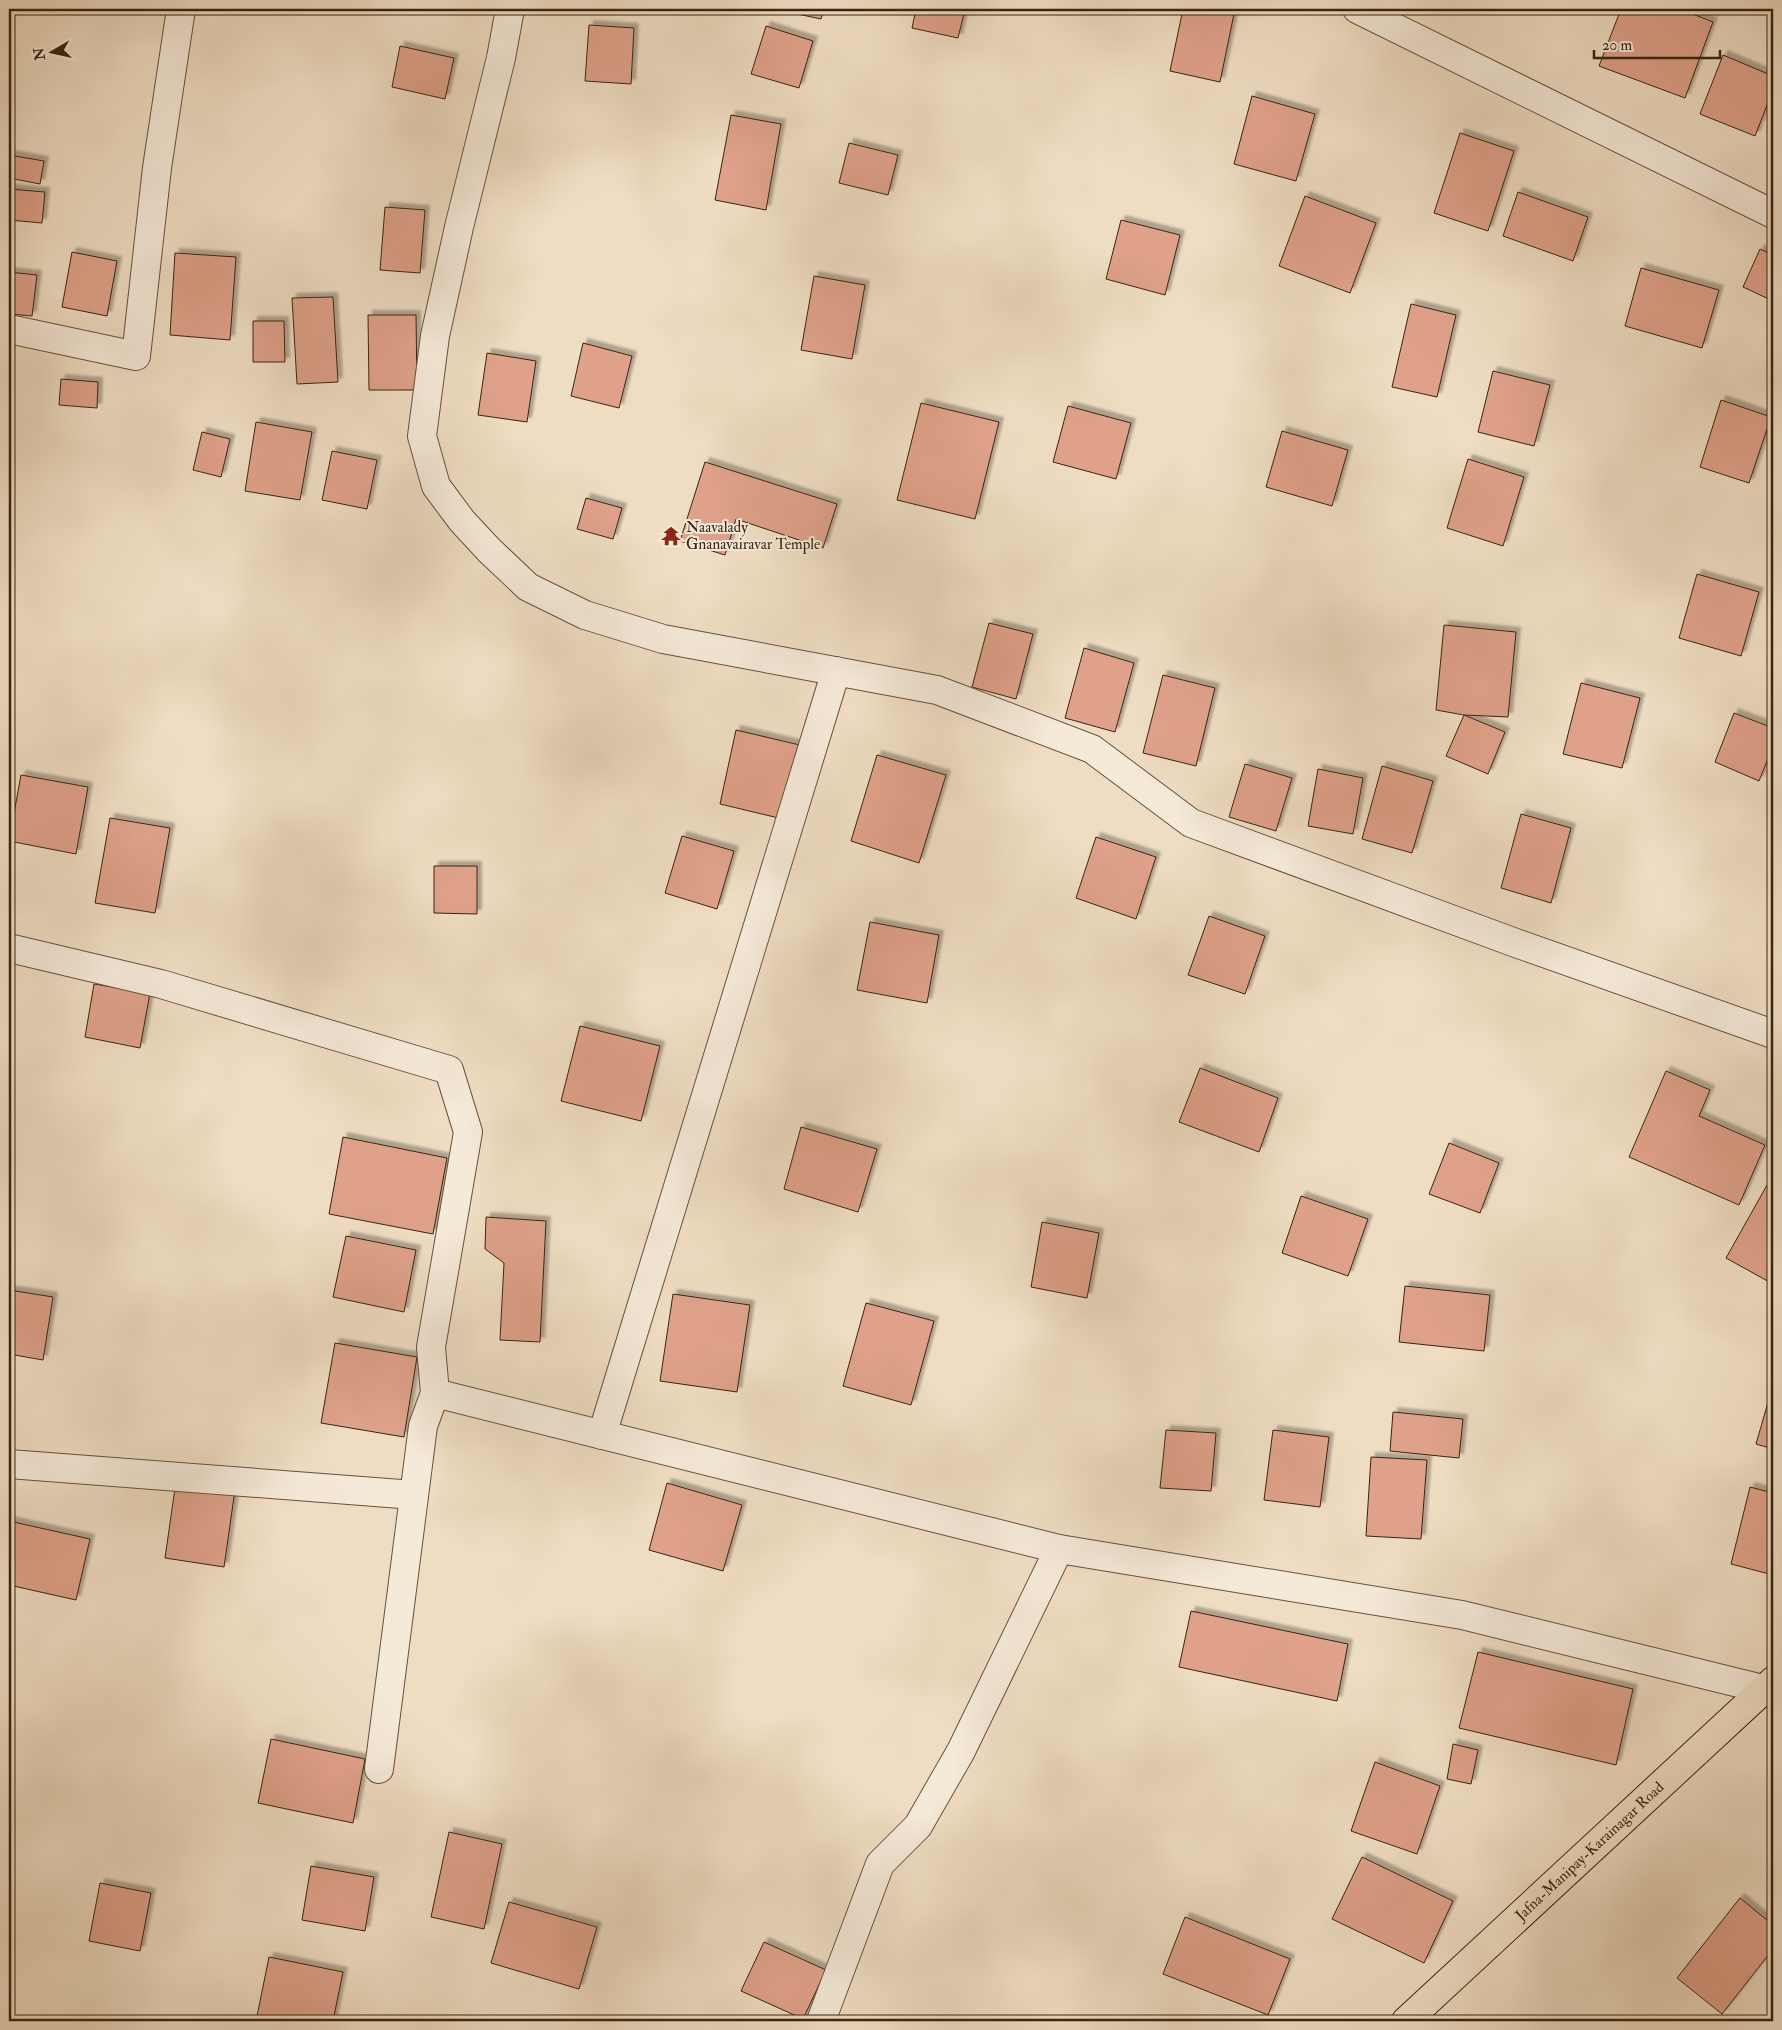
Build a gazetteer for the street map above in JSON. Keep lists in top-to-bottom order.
{
  "streets": {
    "main road": ["Jafna-Manipay-Karainagar Road"]
  },
  "places": {
    "temple": ["Naavalady Gnanavairavar Temple"]
  },
  "scale_bar": "20 m",
  "north": "left"
}
